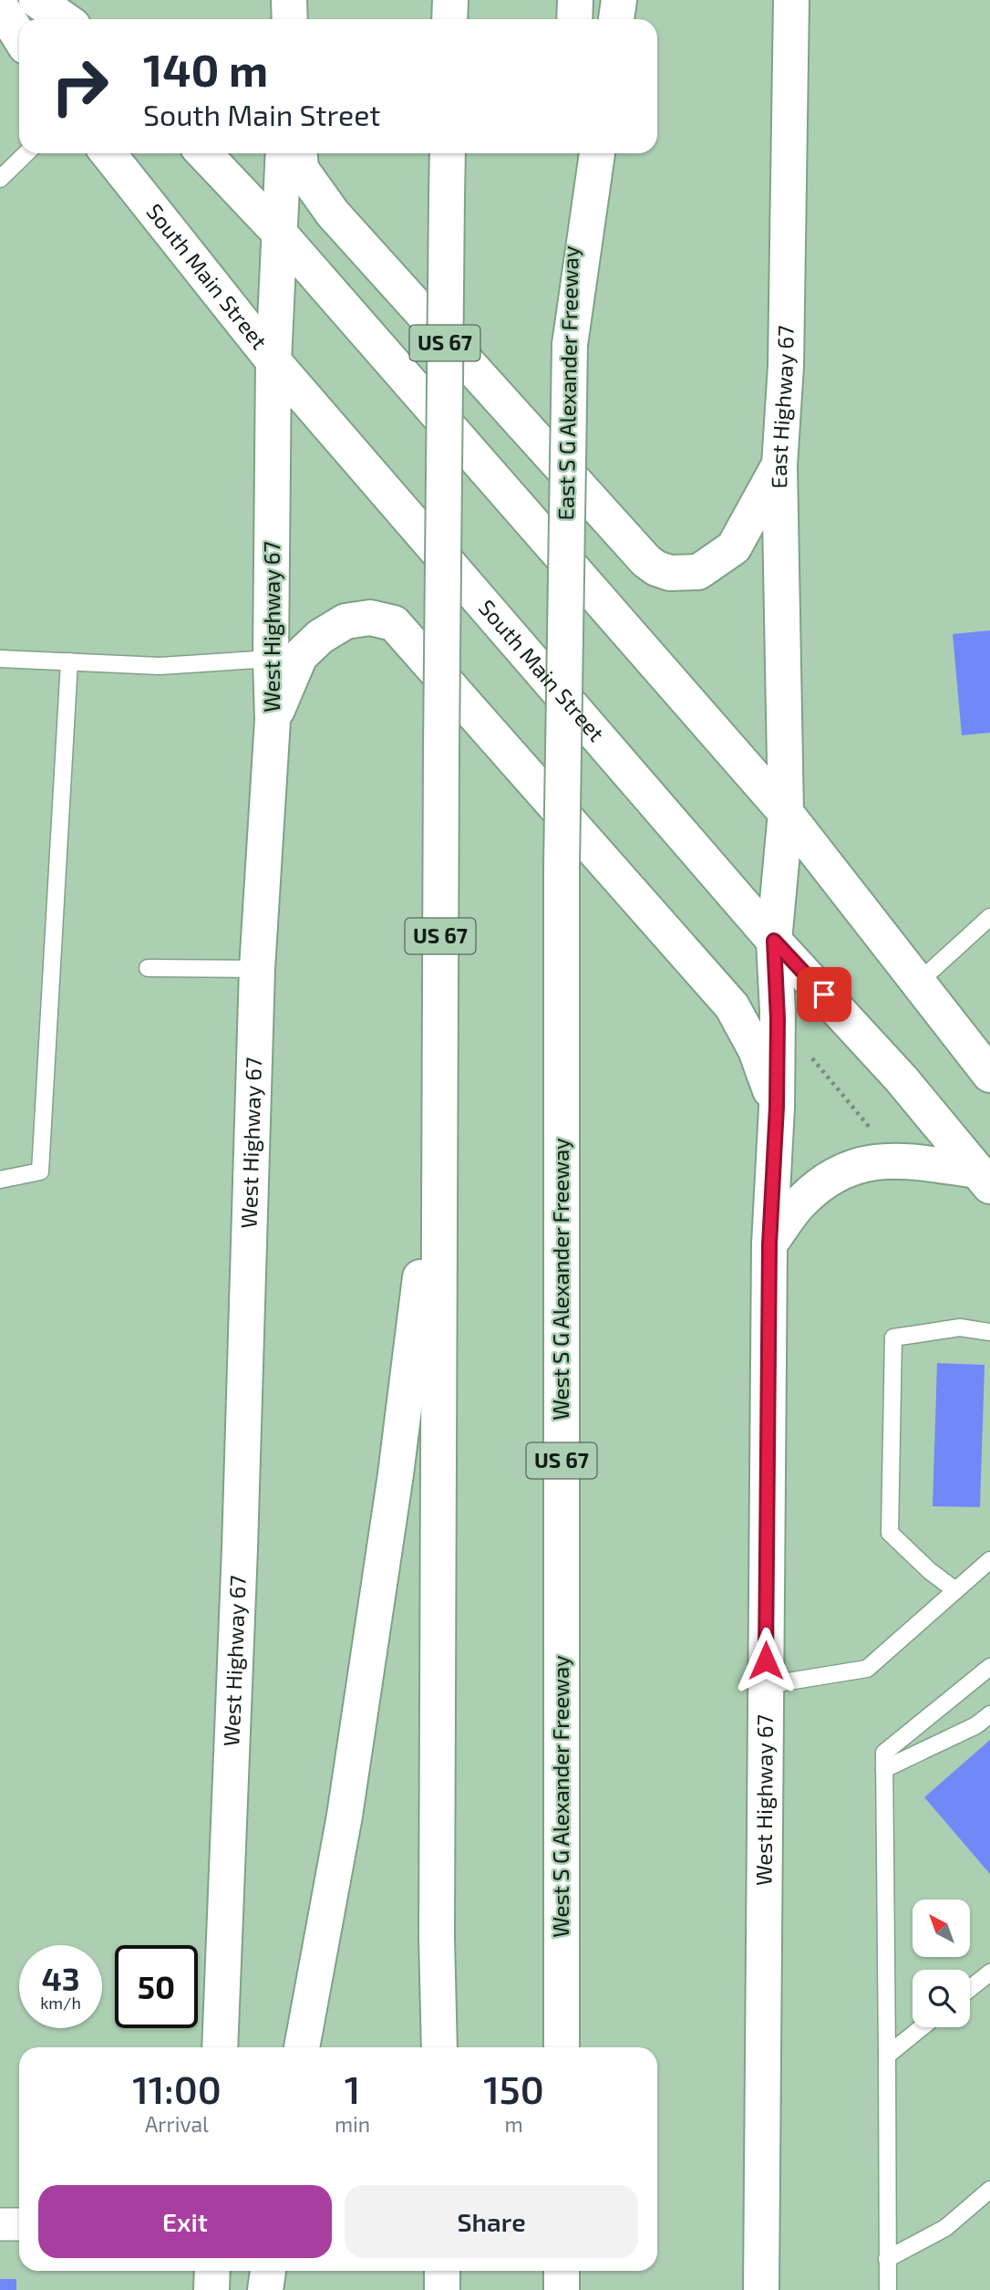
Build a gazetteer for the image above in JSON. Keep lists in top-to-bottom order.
{
  "streets": {
    "main road": [
      "South Main Street",
      "US 67",
      "East S G Alexander Freeway",
      "East Highway 67",
      "West Highway 67",
      "West S G Alexander Freeway"
    ]
  },
  "crossings": [
    ["South Main Street", "West Highway 67"],
    ["East S G Alexander Freeway", "West S G Alexander Freeway"],
    ["East Highway 67", "West Highway 67"]
  ],
  "north": "top left",
  "page": {
    "turn": ["140 m", "South Main Street"],
    "speed": "43 km/h",
    "limit": "50",
    "eta": [
      "11:00",
      "Arrival",
      "1",
      "min",
      "150",
      "m"
    ],
    "buttons": ["Exit", "Share"]
  }
}
